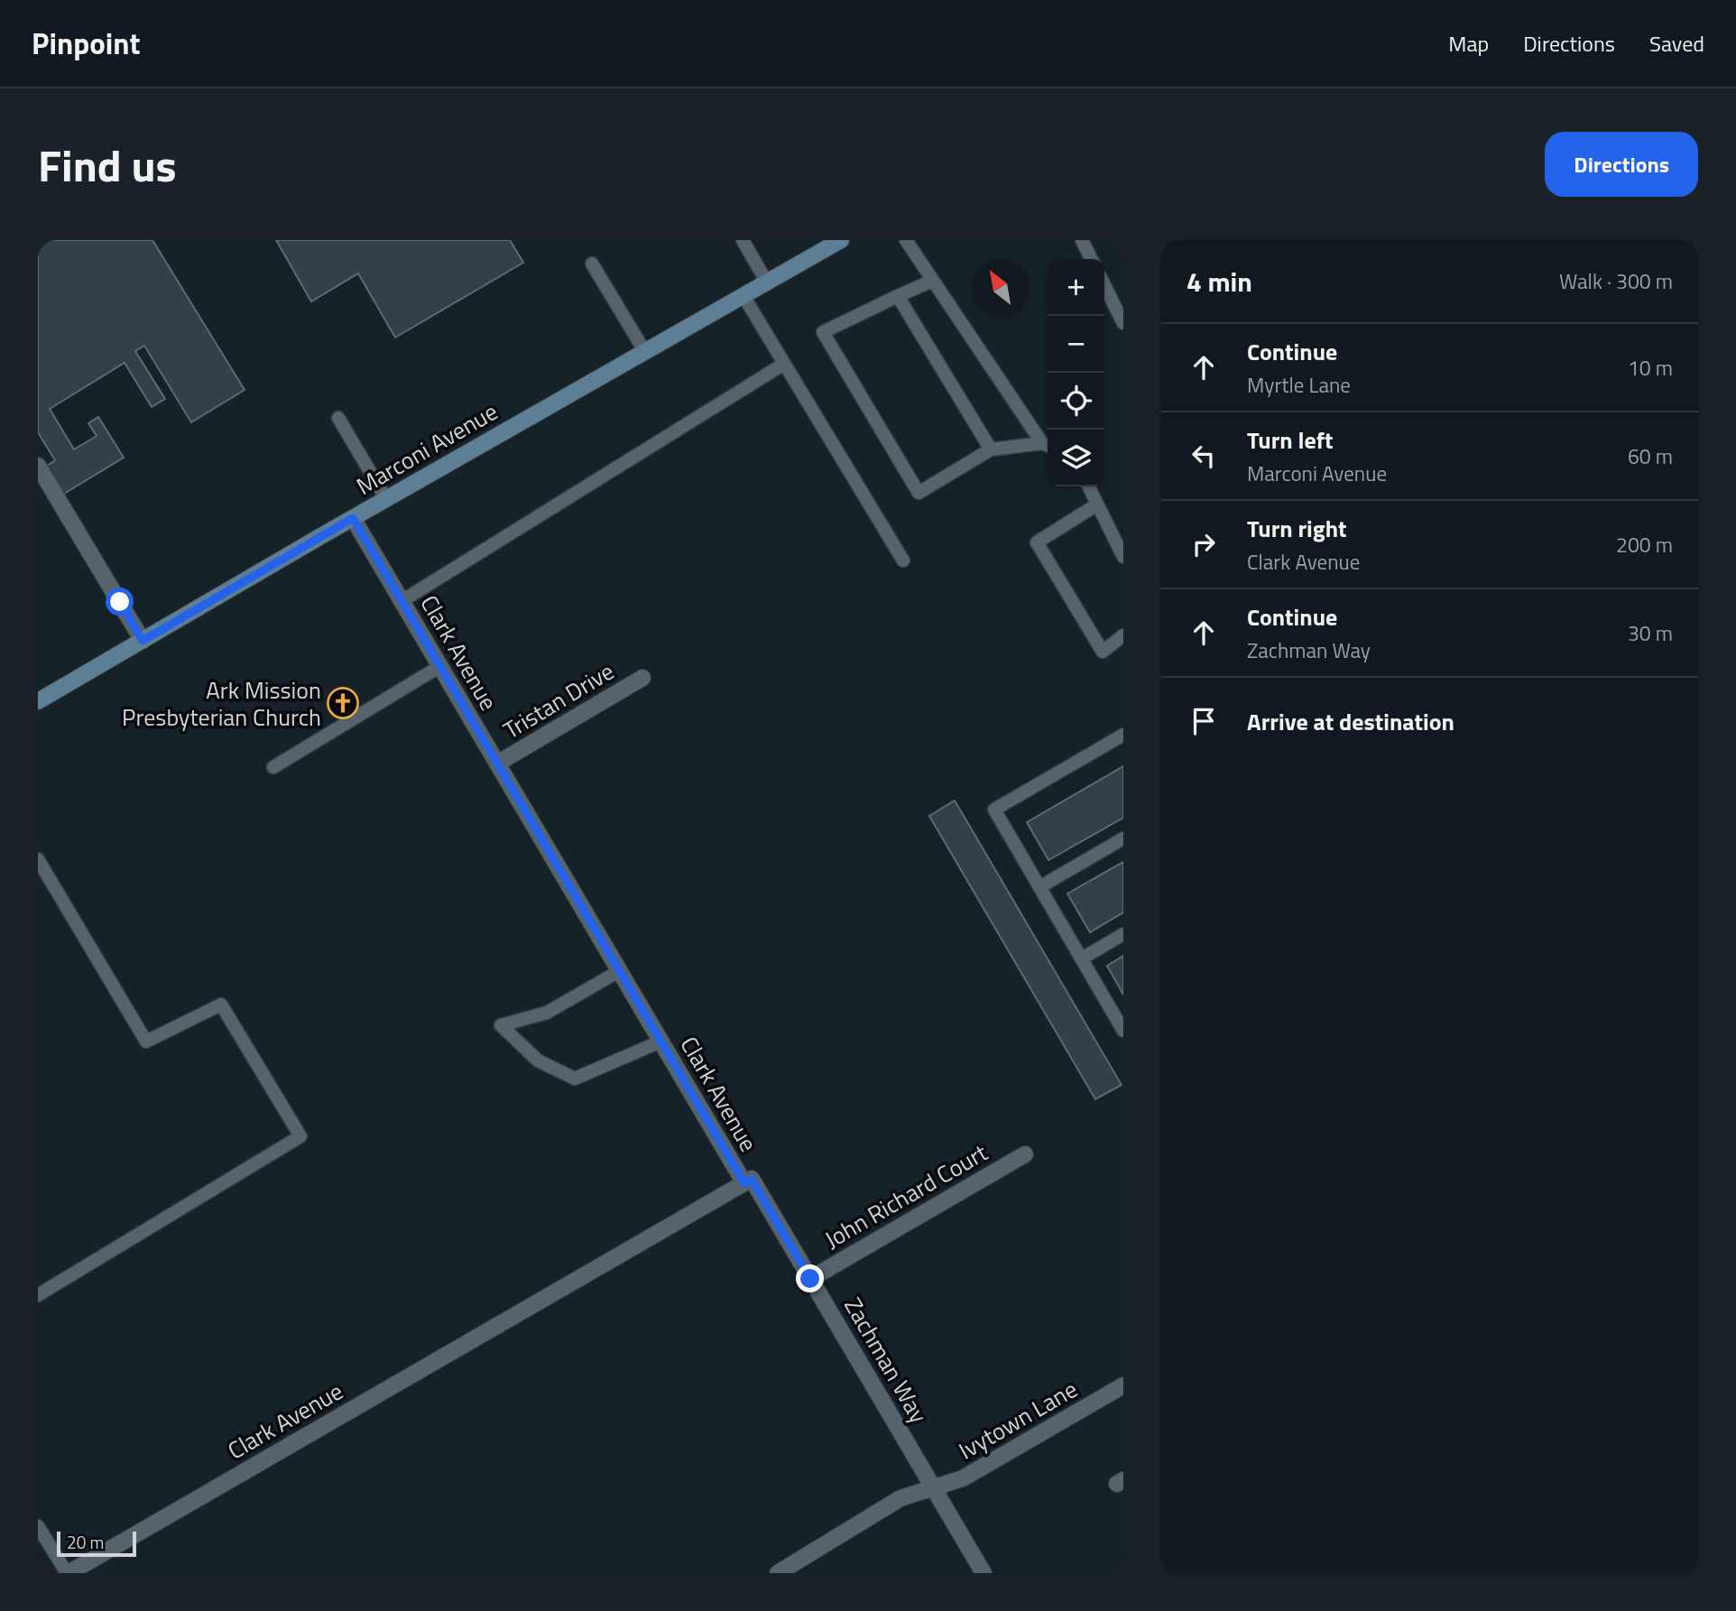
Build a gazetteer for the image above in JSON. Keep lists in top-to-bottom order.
{
  "streets": {
    "main road": ["Marconi Avenue"],
    "street": [
      "Clark Avenue",
      "Tristan Drive",
      "John Richard Court",
      "Zachman Way",
      "Ivytown Lane"
    ]
  },
  "crossings": [
    ["Marconi Avenue", "Clark Avenue"],
    ["Clark Avenue", "Tristan Drive"],
    ["Clark Avenue", "Zachman Way"],
    ["John Richard Court", "Zachman Way"],
    ["Zachman Way", "Ivytown Lane"]
  ],
  "places": {
    "church": ["Ark Mission Presbyterian Church"]
  },
  "scale_bar": "20 m",
  "north": "top left",
  "page": {
    "header": "Pinpoint",
    "nav": ["Map", "Directions", "Saved"],
    "title": "Find us",
    "buttons": "Directions",
    "heading": ["4 min", "Walk · 300 m"],
    "map_buttons": ["+", "−"],
    "list": [
      ["Continue", "Myrtle Lane", "10 m"],
      ["Turn left", "Marconi Avenue", "60 m"],
      ["Turn right", "Clark Avenue", "200 m"],
      ["Continue", "Zachman Way", "30 m"],
      "Arrive at destination"
    ],
    "scale": "20 m"
  }
}
